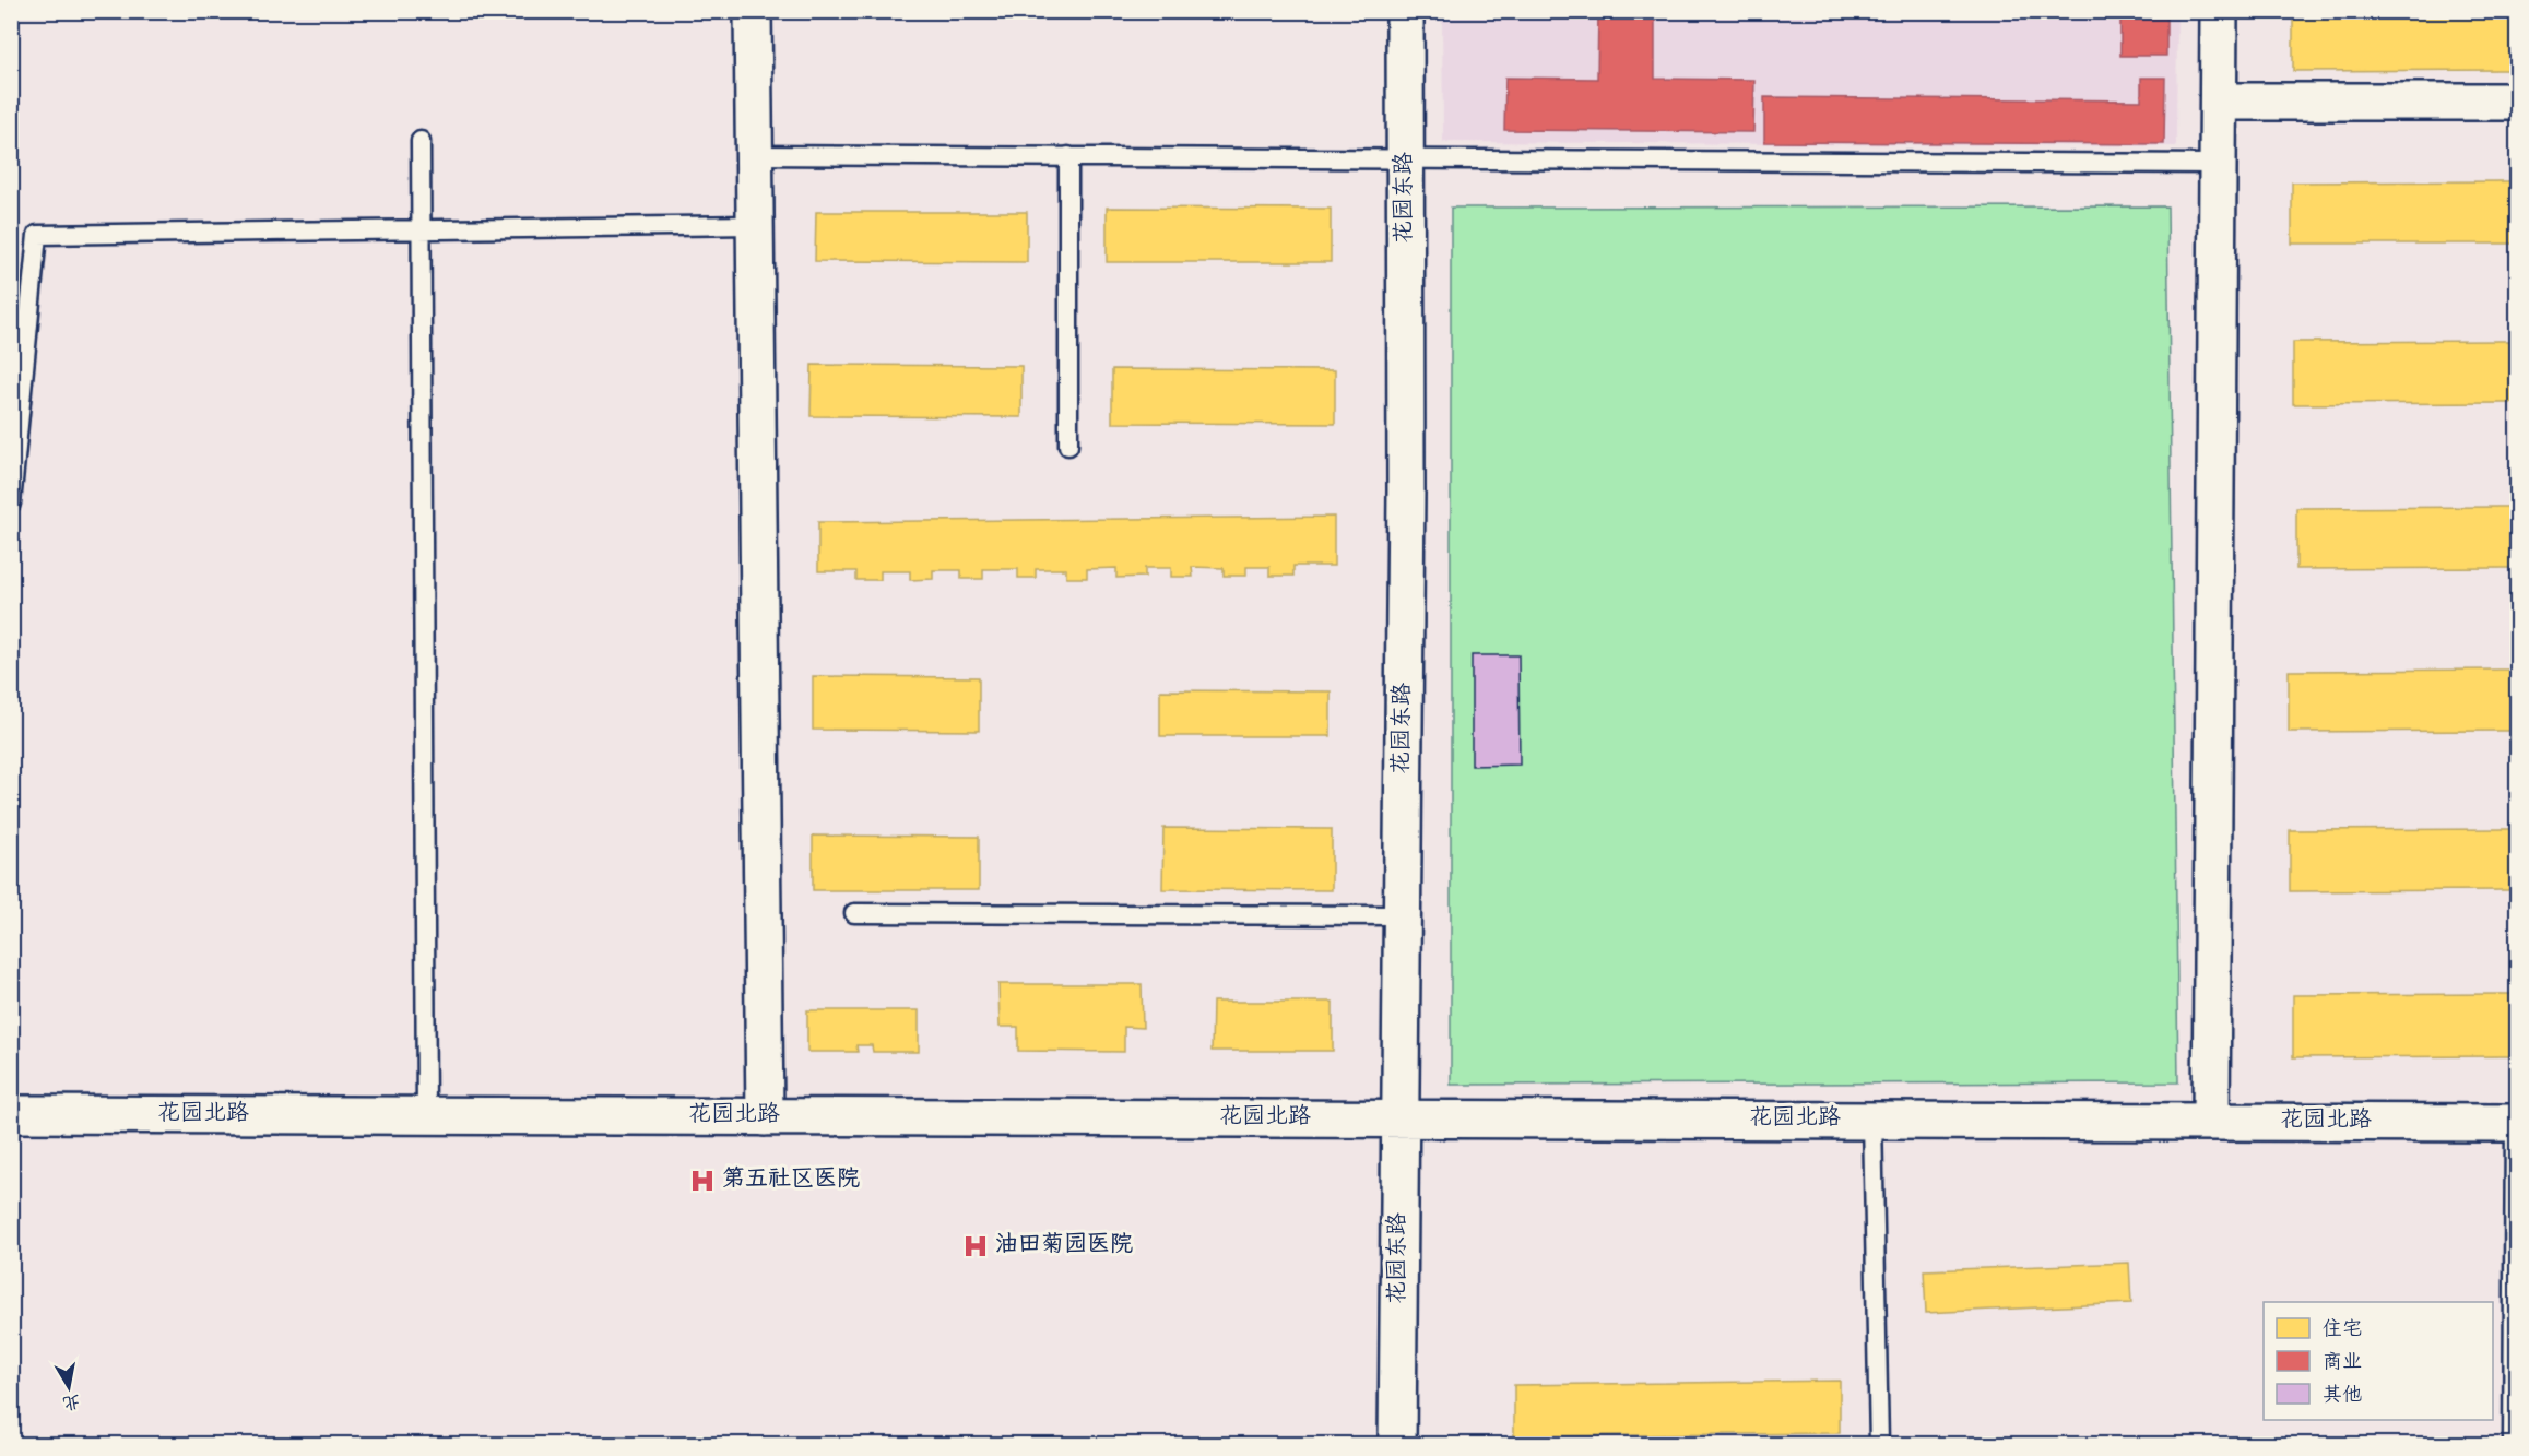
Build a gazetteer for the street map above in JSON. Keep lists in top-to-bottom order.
{
  "streets": {
    "street": ["花园东路", "花园北路"]
  },
  "crossings": [
    ["花园东路", "花园北路"]
  ],
  "places": {
    "hospital": ["第五社区医院", "油田菊园医院"]
  },
  "legend": ["住宅", "商业", "其他"],
  "north": "bottom"
}
